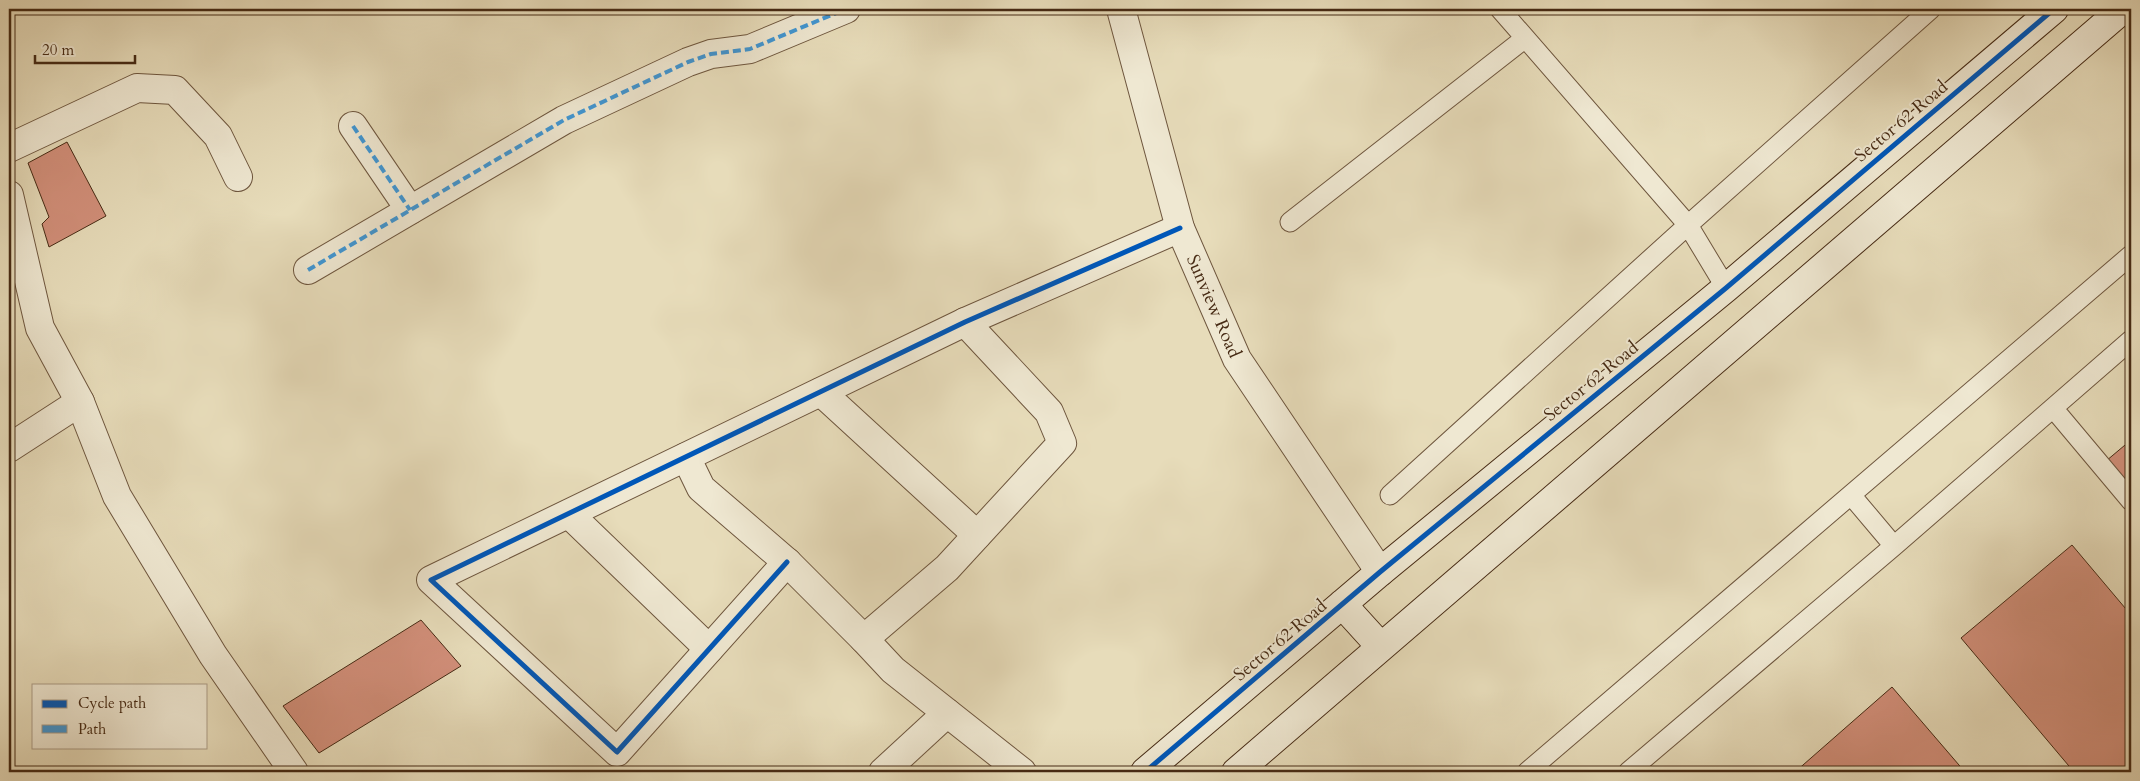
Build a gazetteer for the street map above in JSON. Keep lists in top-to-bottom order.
{
  "streets": {
    "street": ["Sector 62 Road", "Sunview Road"]
  },
  "crossings": [
    ["Sector 62 Road", "Sunview Road"]
  ],
  "legend": ["Cycle path", "Path"],
  "scale_bar": "20 m"
}
